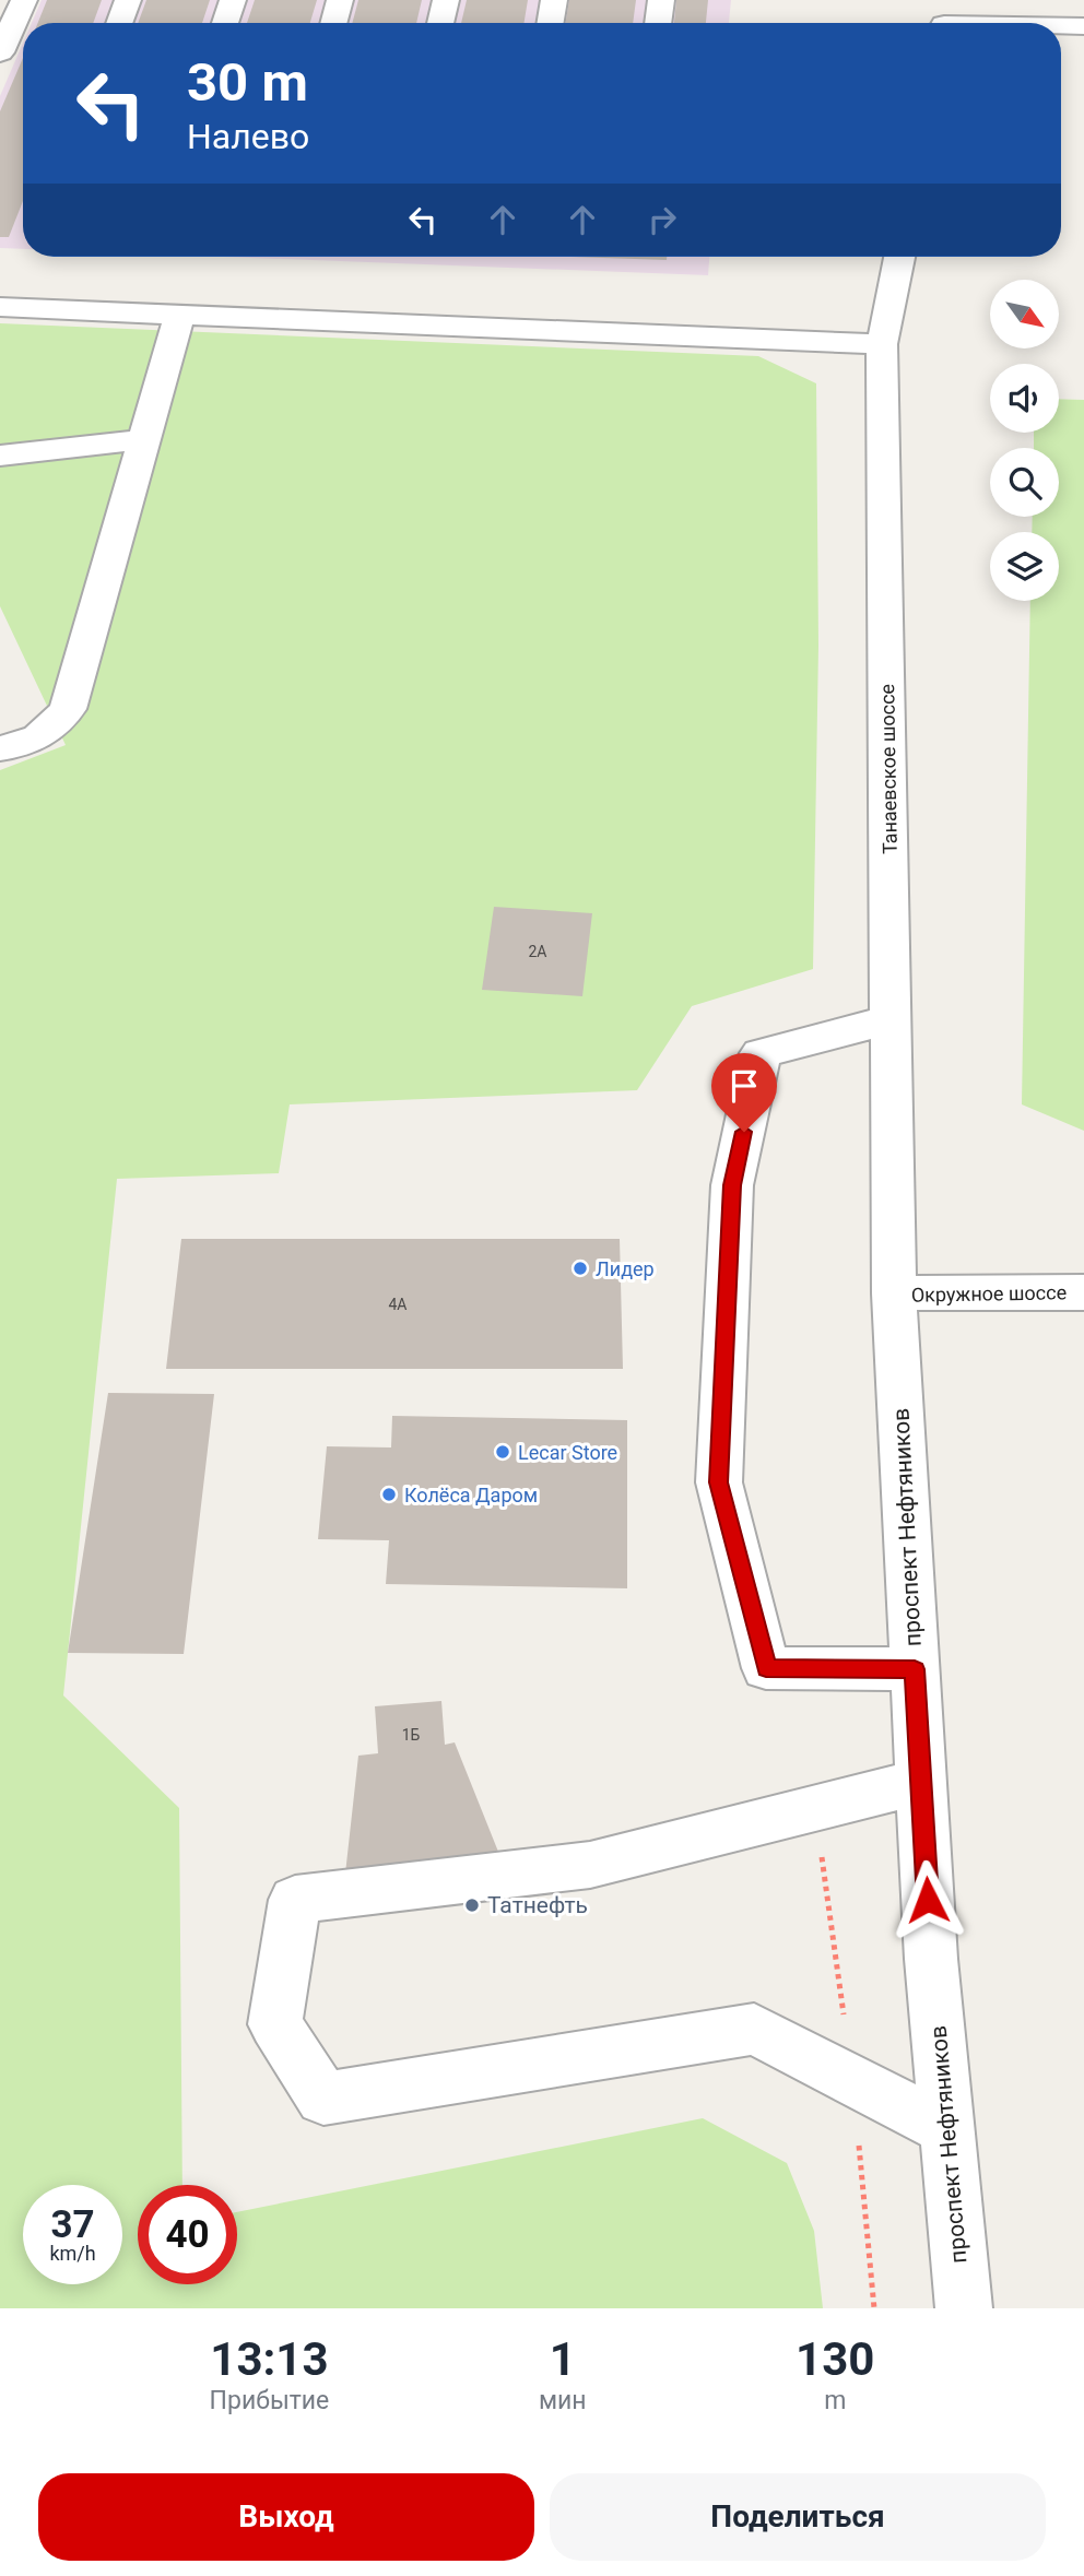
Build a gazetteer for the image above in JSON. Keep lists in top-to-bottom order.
{
  "streets": {
    "street": ["Танаевское шоссе", "Окружное шоссе", "проспект Нефтяников"]
  },
  "crossings": [
    ["Танаевское шоссе", "Окружное шоссе"],
    ["Танаевское шоссе", "проспект Нефтяников"],
    ["Окружное шоссе", "проспект Нефтяников"]
  ],
  "places": [
    "Лидер",
    "Lecar Store",
    "Колёса Даром",
    "Татнефть"
  ],
  "house_numbers": ["2А", "4А", "1Б"],
  "north": "bottom right",
  "page": {
    "turn": ["30 m", "Налево"],
    "speed": "37 km/h",
    "limit": "40",
    "eta": [
      "13:13",
      "Прибытие",
      "1",
      "мин",
      "130",
      "m"
    ],
    "buttons": ["Выход", "Поделиться"]
  }
}
